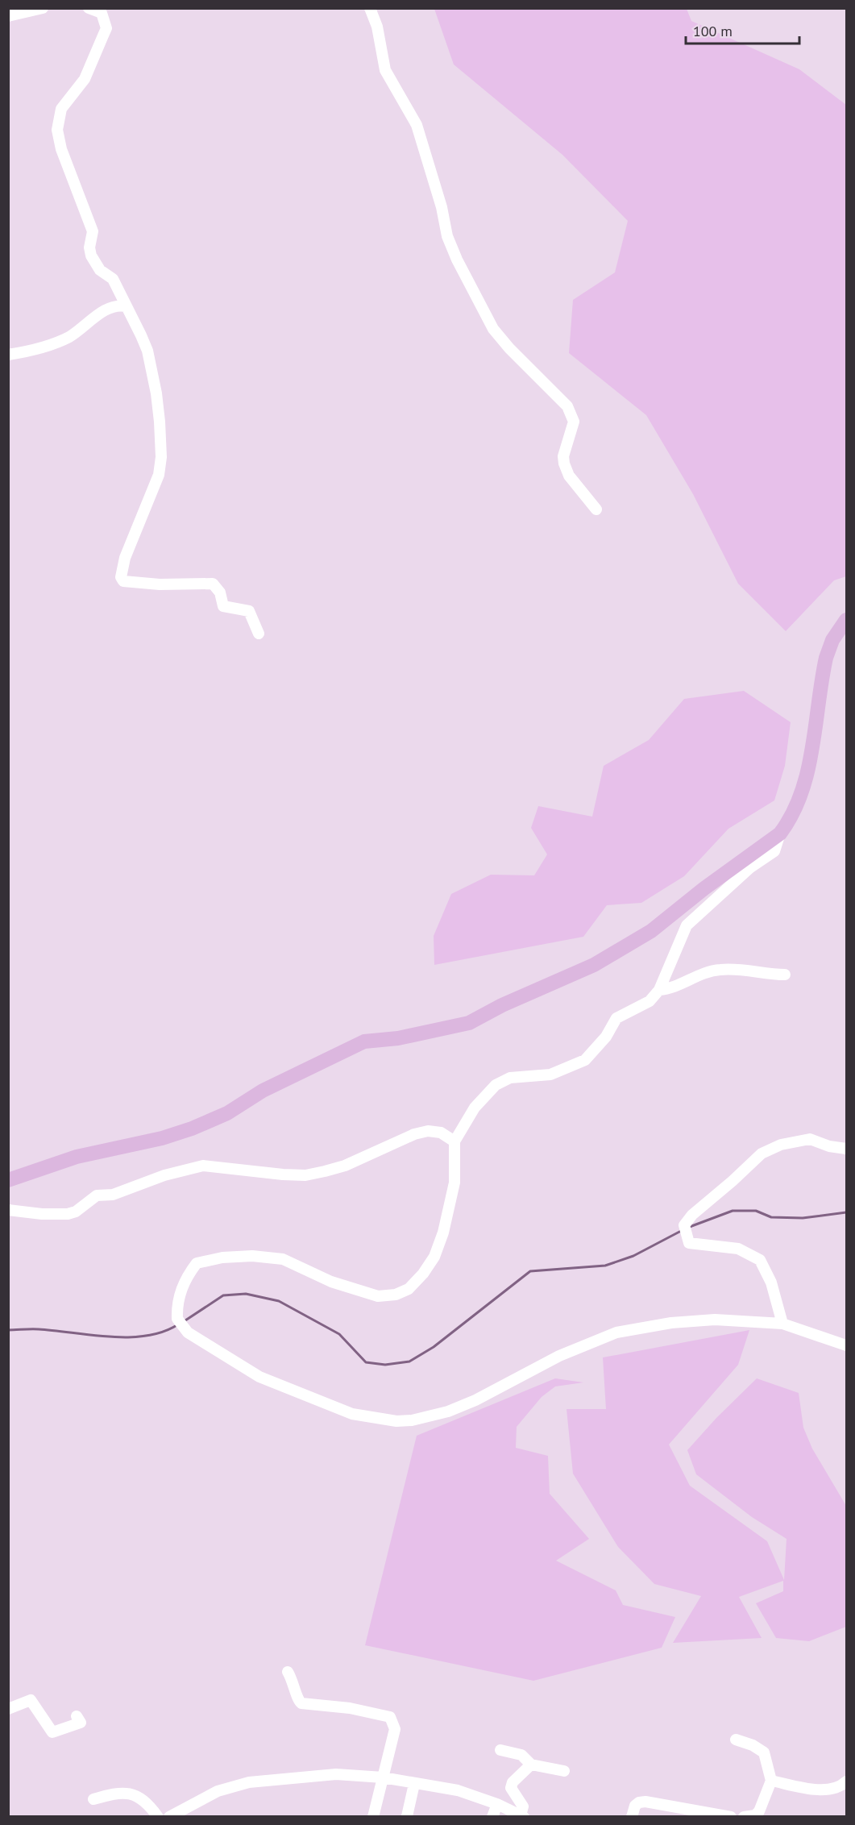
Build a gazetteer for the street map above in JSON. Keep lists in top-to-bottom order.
{
  "scale_bar": "100 m"
}
